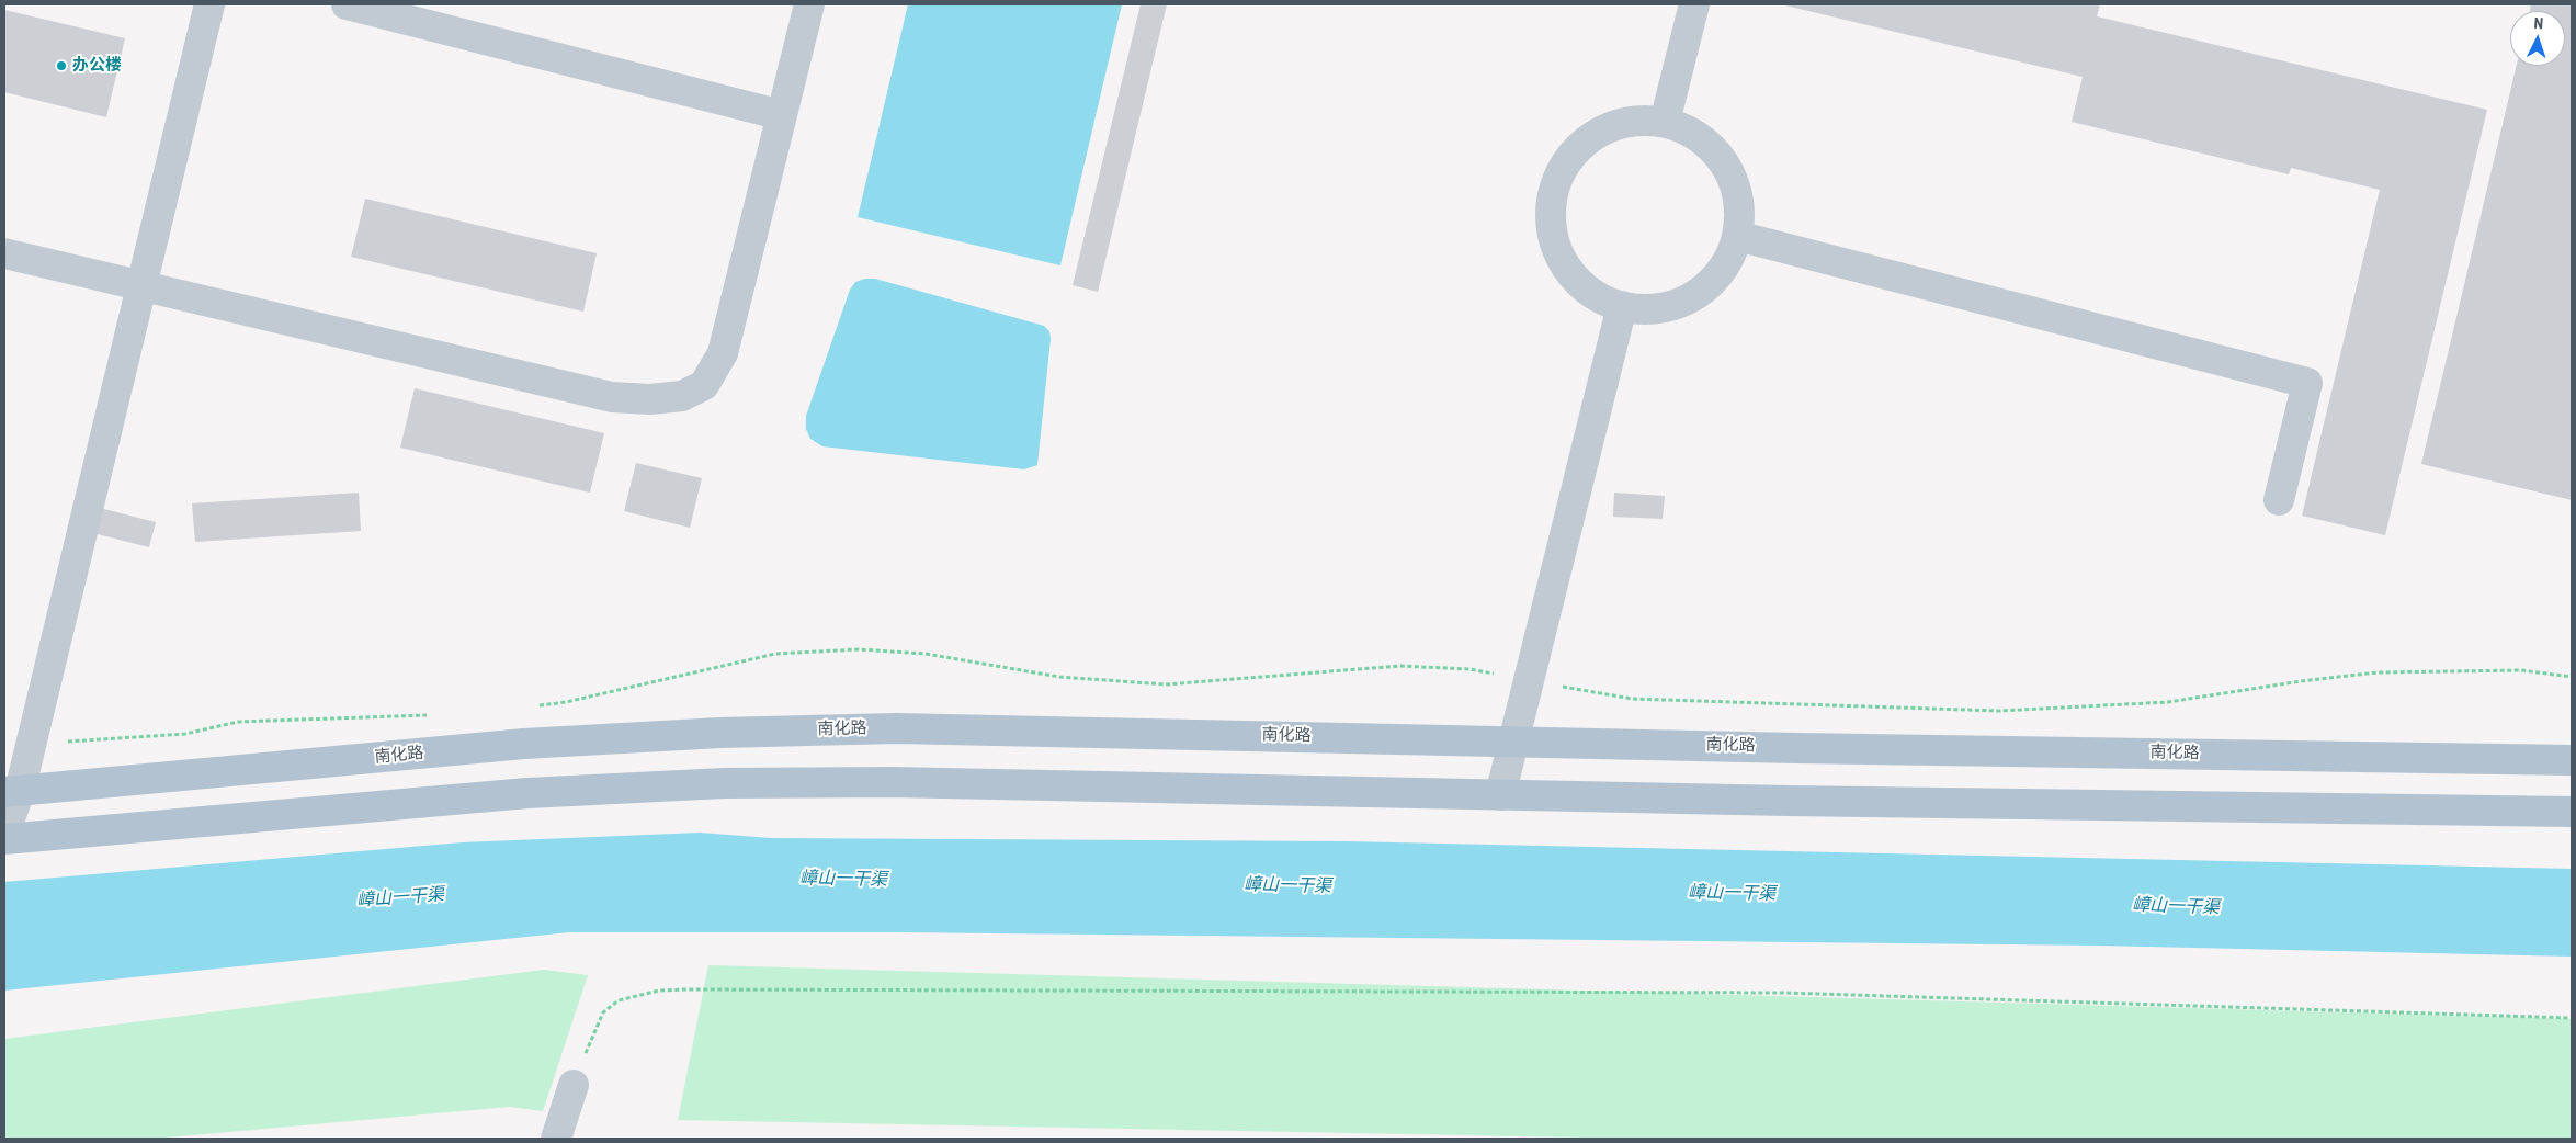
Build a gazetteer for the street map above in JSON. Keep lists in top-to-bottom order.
{
  "streets": {
    "main road": ["南化路"]
  },
  "water": ["嶂山一干渠"],
  "places": ["办公楼"],
  "north": "top"
}
